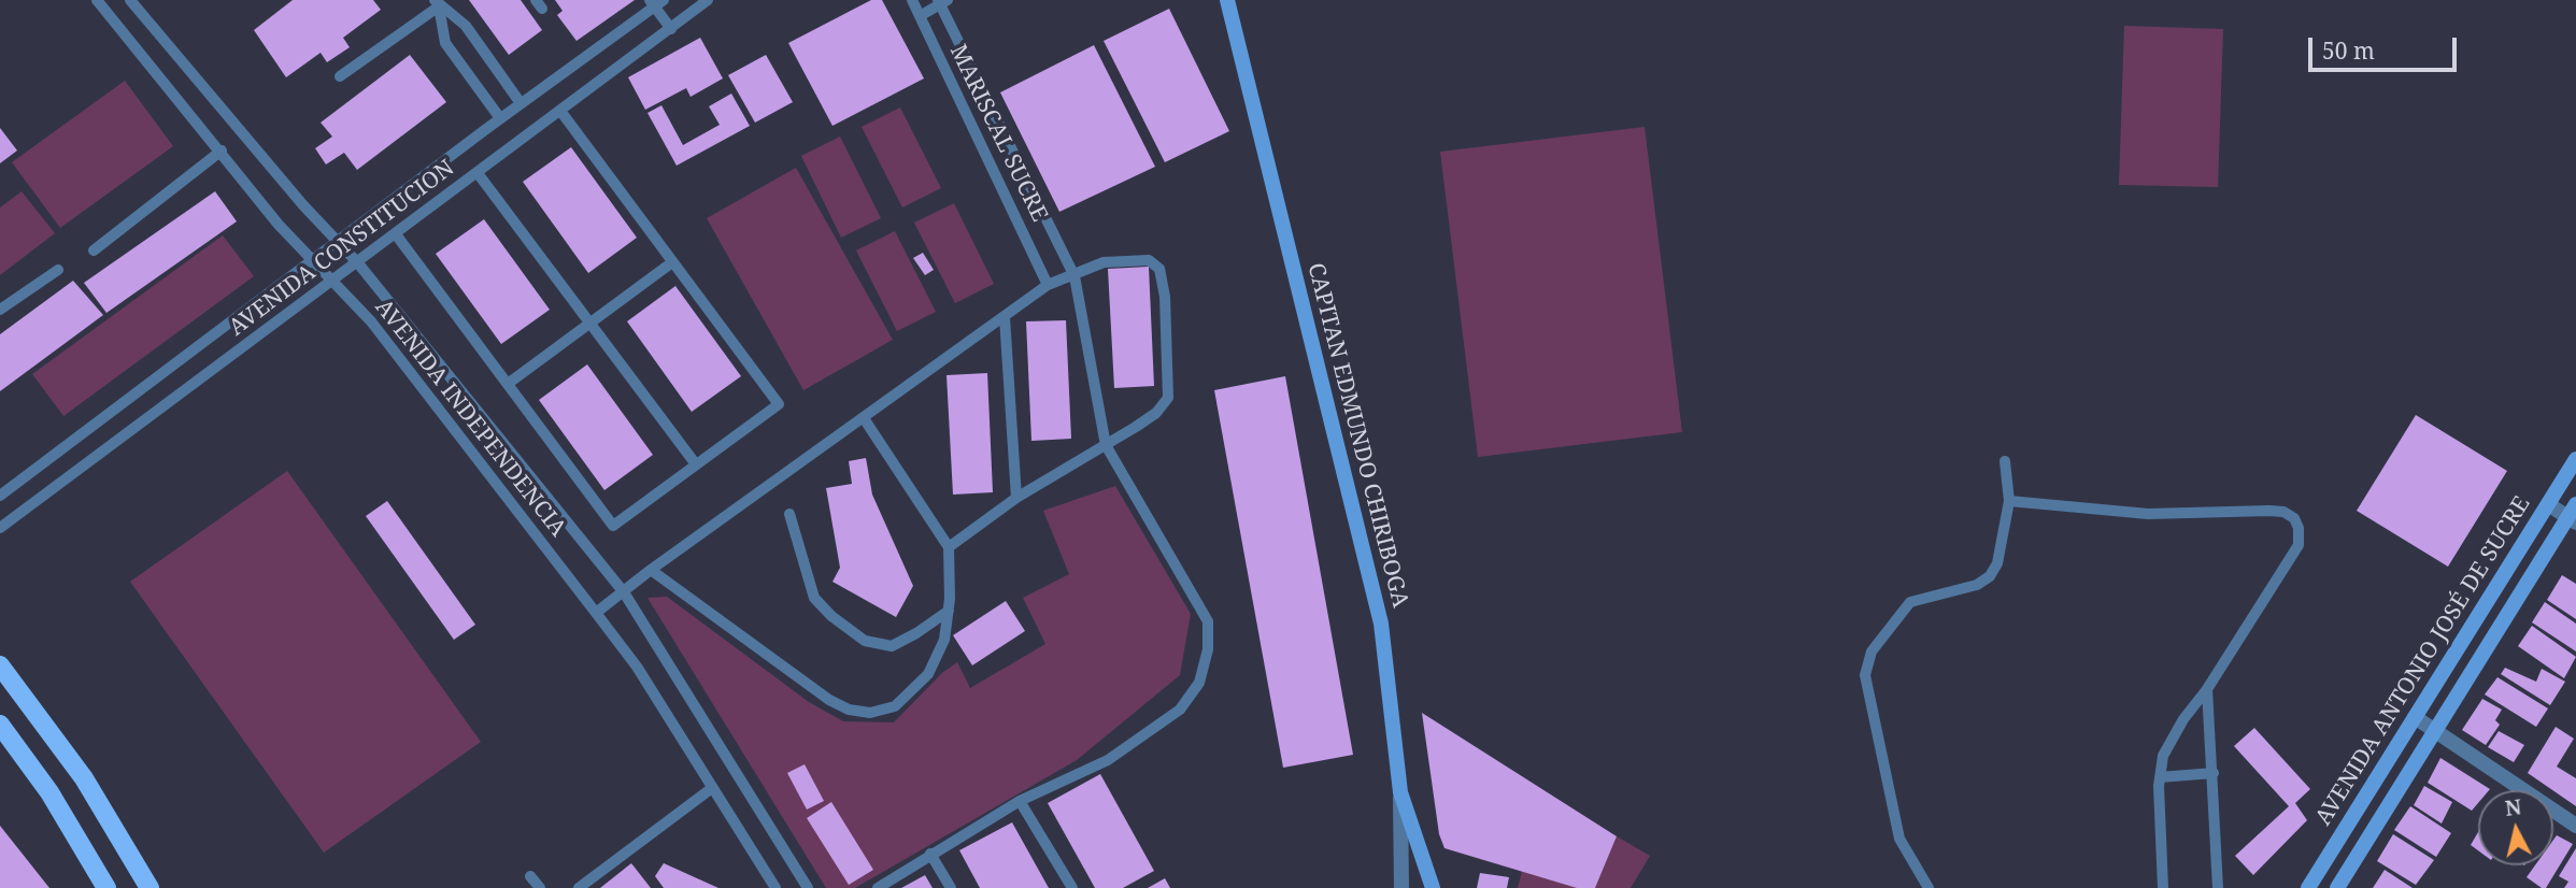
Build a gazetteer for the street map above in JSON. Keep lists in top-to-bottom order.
{
  "streets": {
    "main road": ["CAPITAN EDMUNDO CHIRIBOGA", "AVENIDA ANTONIO JOSÉ DE SUCRE"],
    "lane": ["MARISCAL SUCRE", "AVENIDA CONSTITUCION", "AVENIDA INDEPENDENCIA"]
  },
  "crossings": [
    ["AVENIDA CONSTITUCION", "AVENIDA INDEPENDENCIA"]
  ],
  "scale_bar": "50 m",
  "north": "top"
}
